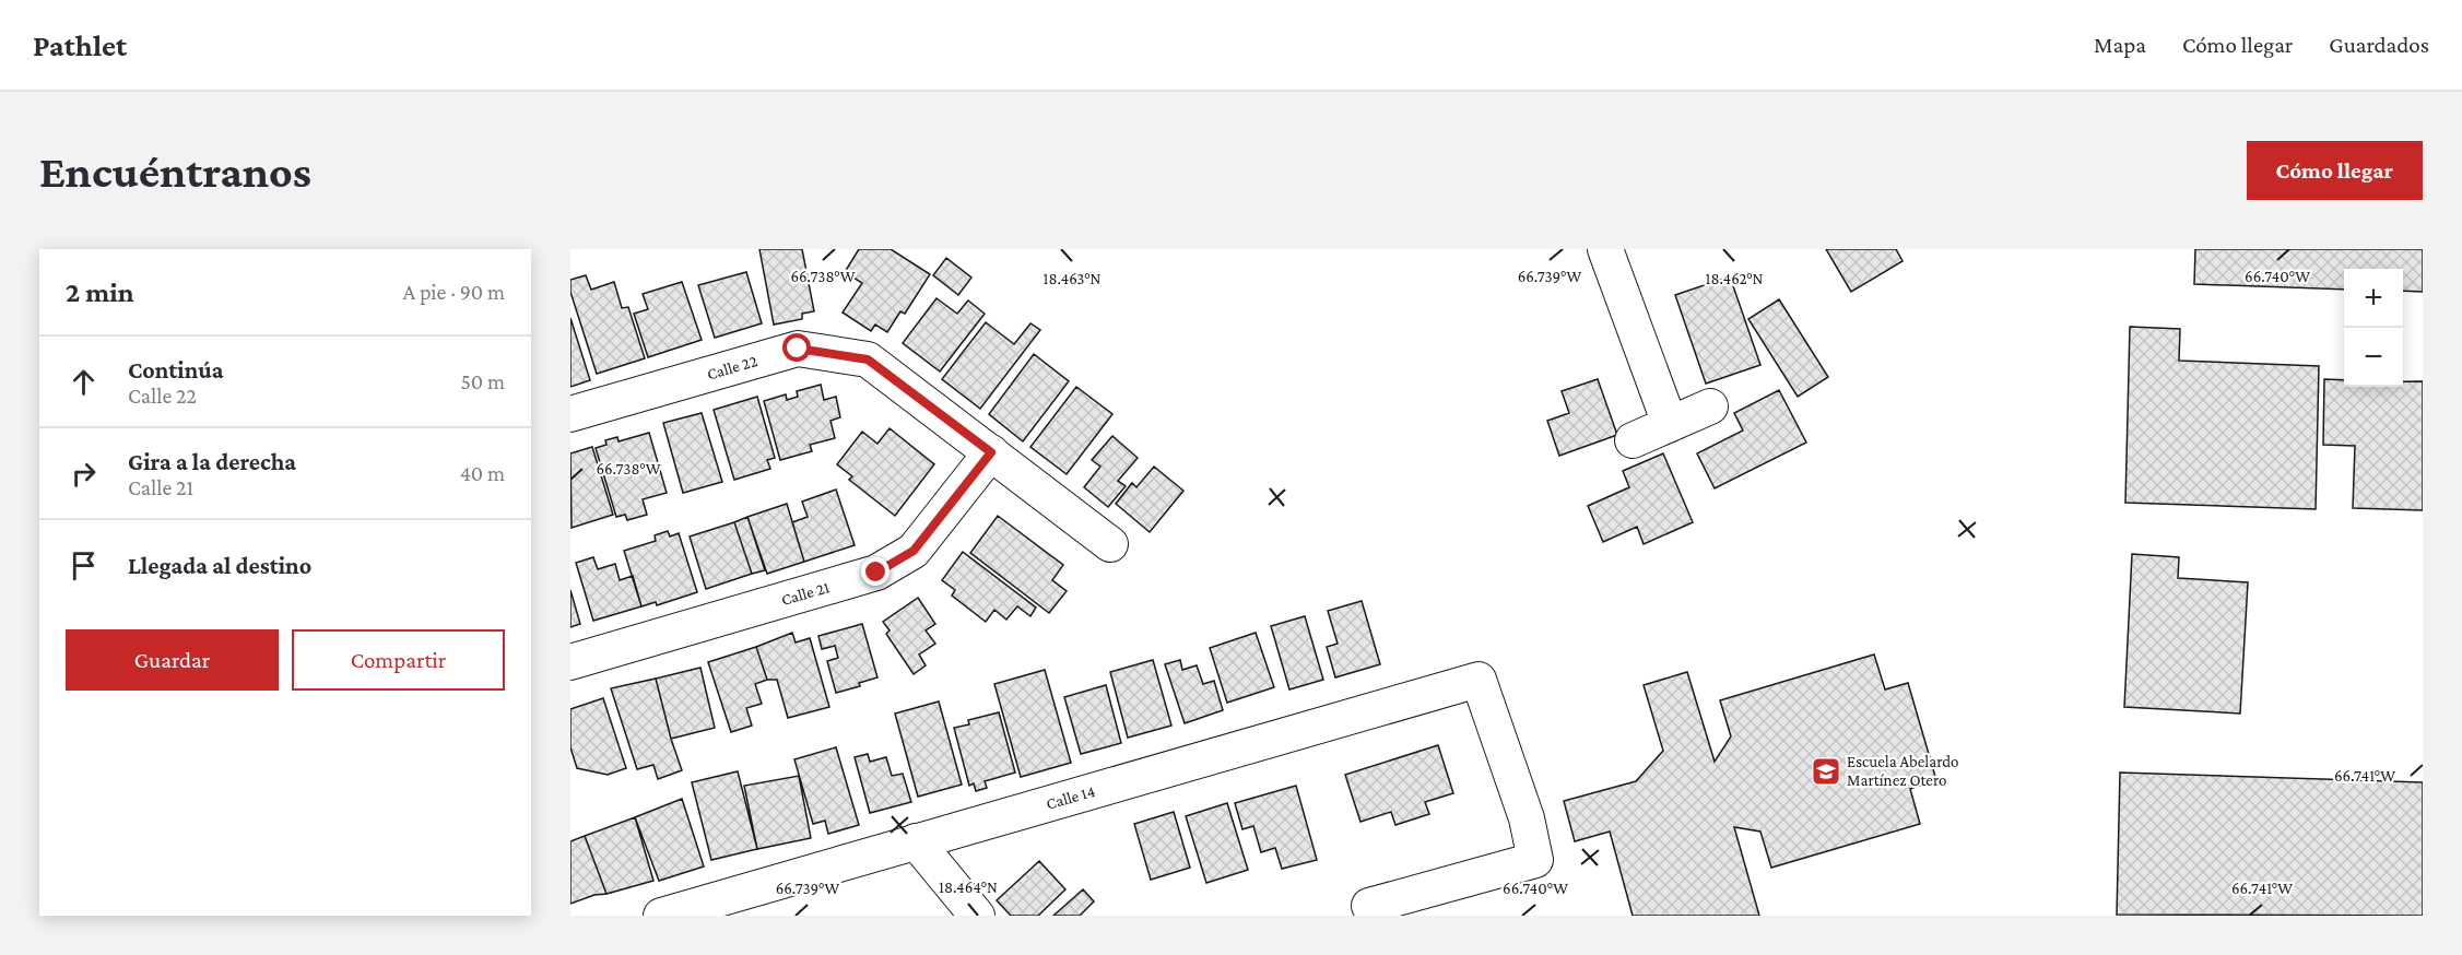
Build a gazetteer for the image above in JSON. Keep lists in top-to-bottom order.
{
  "streets": {
    "street": ["Calle 22", "Calle 21", "Calle 14"]
  },
  "crossings": [
    ["Calle 22", "Calle 21"]
  ],
  "places": {
    "school or university": ["Escuela Abelardo Martínez Otero"]
  },
  "page": {
    "header": "Pathlet",
    "nav": ["Mapa", "Cómo llegar", "Guardados"],
    "buttons": [
      "Cómo llegar",
      ["Guardar", "Compartir"]
    ],
    "title": "Encuéntranos",
    "heading": ["2 min", "A pie · 90 m"],
    "map_buttons": ["+", "−"],
    "list": [
      ["Continúa", "Calle 22", "50 m"],
      ["Gira a la derecha", "Calle 21", "40 m"],
      "Llegada al destino"
    ]
  },
  "coordinates": [
    "66.738°W",
    "66.739°W",
    "66.740°W",
    "18.463°N",
    "18.462°N",
    "66.741°W",
    "18.464°N"
  ]
}
